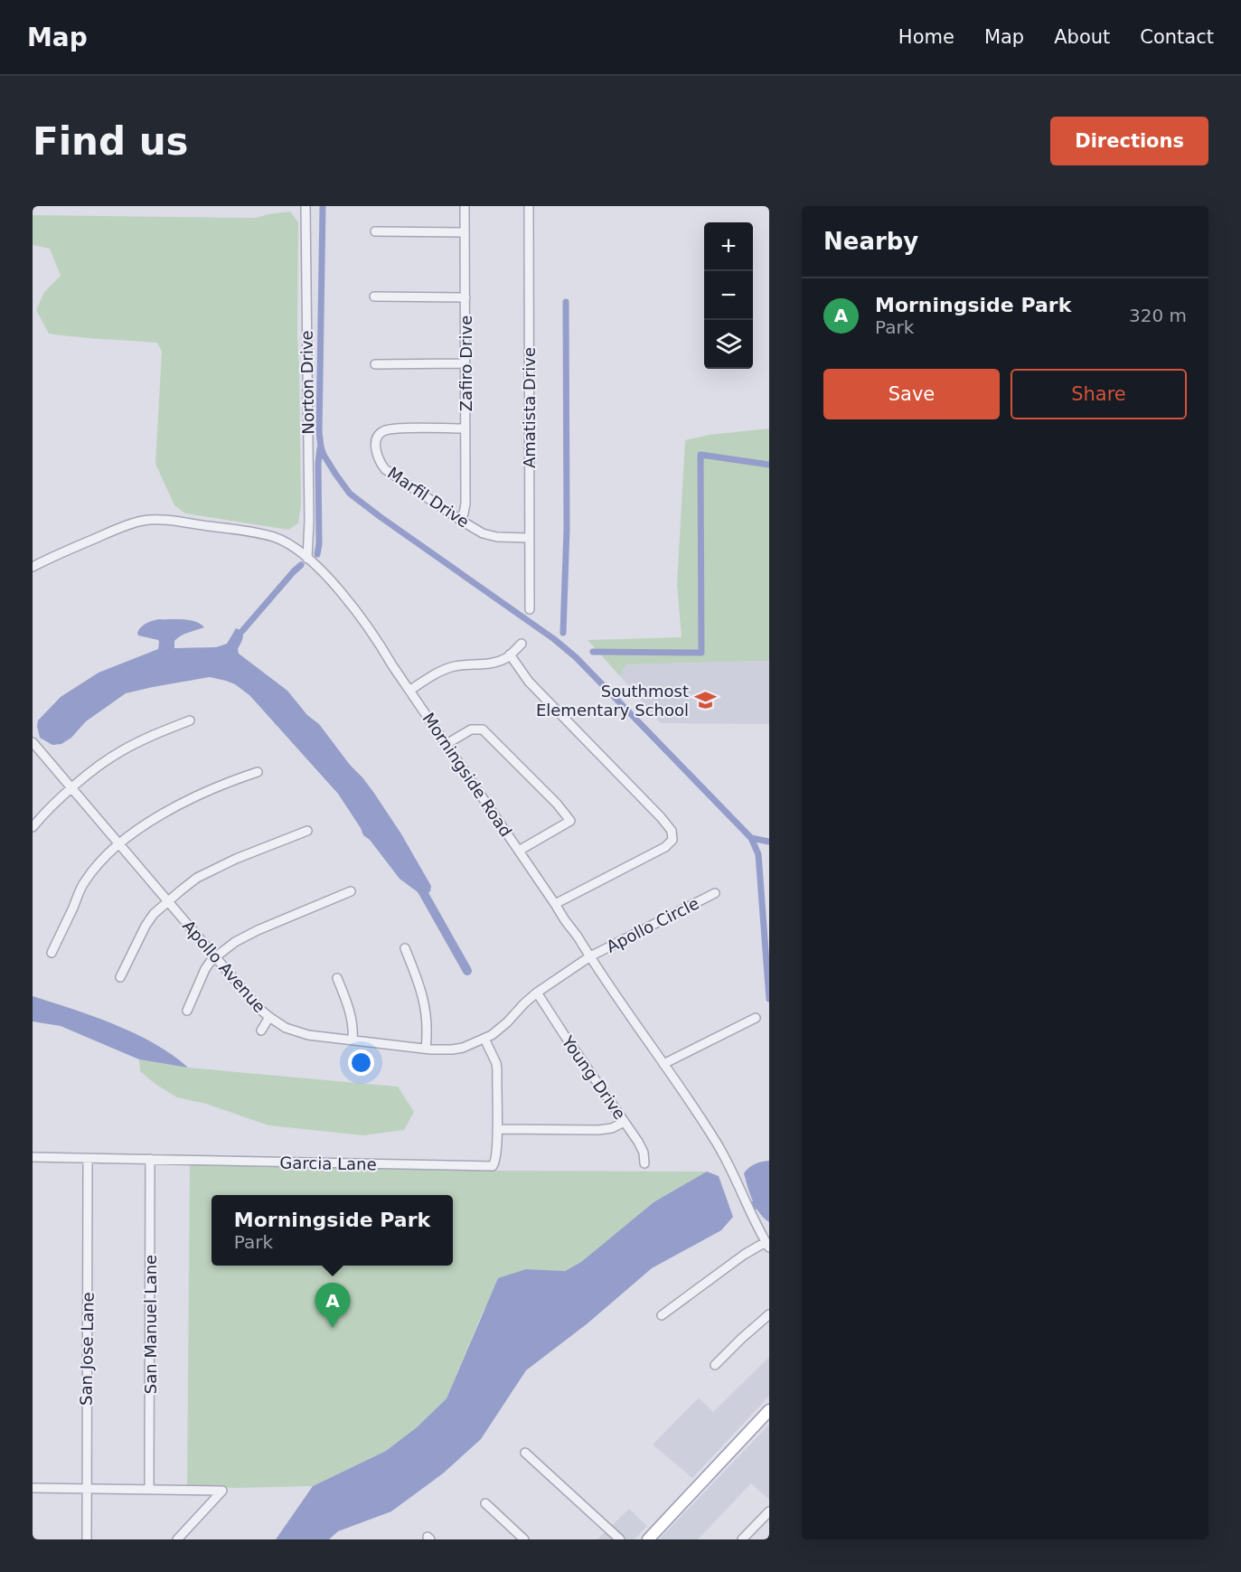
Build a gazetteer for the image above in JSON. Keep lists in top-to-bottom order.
{
  "streets": {
    "street": [
      "Zafiro Drive",
      "Norton Drive",
      "Amatista Drive",
      "Marfil Drive",
      "Morningside Road",
      "Apollo Circle",
      "Apollo Avenue",
      "Young Drive",
      "Garcia Lane",
      "San Manuel Lane",
      "San Jose Lane"
    ]
  },
  "crossings": [
    ["Zafiro Drive", "Marfil Drive"],
    ["Norton Drive", "Morningside Road"],
    ["Amatista Drive", "Marfil Drive"],
    ["Morningside Road", "Apollo Circle"],
    ["Morningside Road", "Apollo Avenue"],
    ["Apollo Circle", "Apollo Avenue"],
    ["Apollo Avenue", "Young Drive"],
    ["Apollo Avenue", "Garcia Lane"],
    ["Garcia Lane", "San Manuel Lane"],
    ["Garcia Lane", "San Jose Lane"]
  ],
  "places": {
    "school or university": ["Southmost Elementary School"]
  },
  "page": {
    "header": "Map",
    "nav": [
      "Home",
      "Map",
      "About",
      "Contact"
    ],
    "buttons": [
      "Directions",
      ["Save", "Share"]
    ],
    "title": "Find us",
    "heading": "Nearby",
    "map_buttons": ["+", "−"],
    "list": [
      {
        "mark": "A",
        "name": "Morningside Park",
        "note": "Park",
        "value": "320 m"
      }
    ],
    "popup": ["Morningside Park", "Park"],
    "pins": "A"
  }
}
